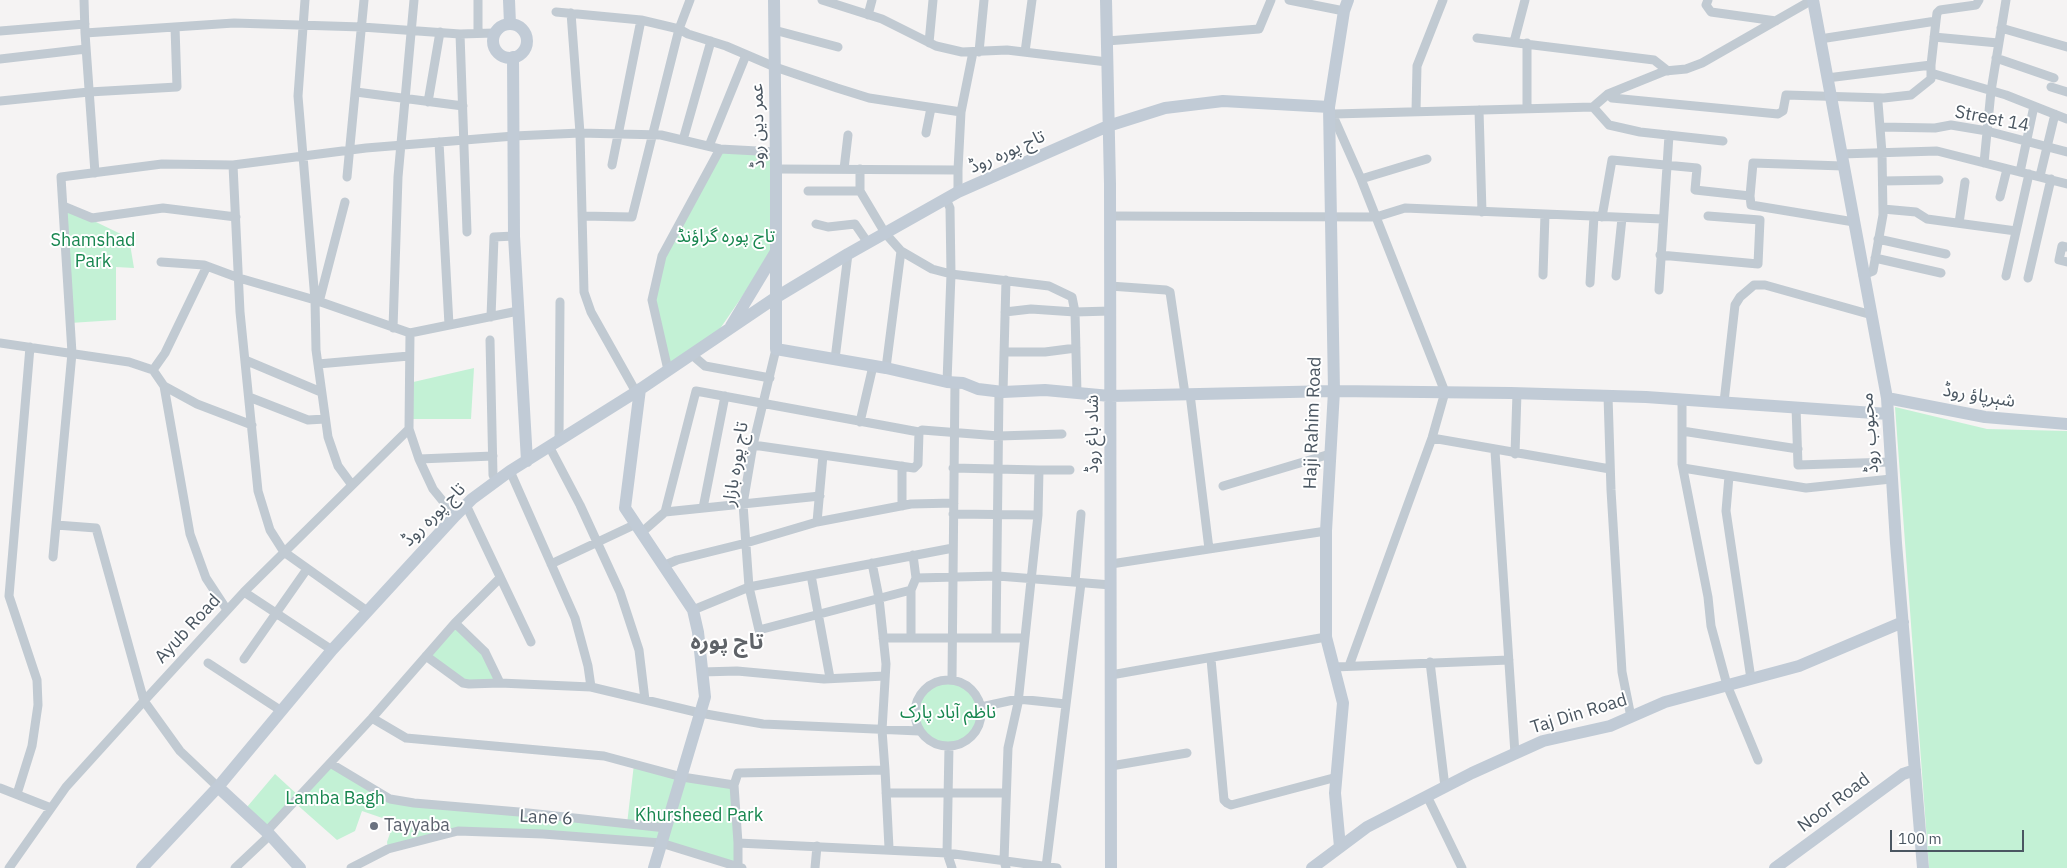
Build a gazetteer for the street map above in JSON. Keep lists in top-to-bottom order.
{
  "streets": {
    "main road": [
      "عمر دین روڈ",
      "تاج پورہ روڈ",
      "شېرپاؤ روڈ",
      "Haji Rahim Road",
      "محبوب روڈ",
      "شاد باغ روڈ",
      "Taj Din Road",
      "Noor Road"
    ],
    "street": [
      "Street 14",
      "تاج پورہ بازار",
      "Ayub Road",
      "Lane 6"
    ]
  },
  "crossings": [
    ["عمر دین روڈ", "تاج پورہ روڈ"],
    ["عمر دین روڈ", "تاج پورہ بازار"],
    ["تاج پورہ روڈ", "Haji Rahim Road"],
    ["تاج پورہ روڈ", "شاد باغ روڈ"],
    ["شېرپاؤ روڈ", "محبوب روڈ"],
    ["Haji Rahim Road", "Taj Din Road"],
    ["محبوب روڈ", "Taj Din Road"],
    ["محبوب روڈ", "Noor Road"]
  ],
  "districts": ["تاج پورہ"],
  "parks": [
    "تاج پورہ گراؤنڈ",
    "Shamshad Park",
    "ناظم آباد پارک",
    "Lamba Bagh",
    "Khursheed Park"
  ],
  "places": ["Tayyaba"],
  "scale_bar": "100 m"
}
